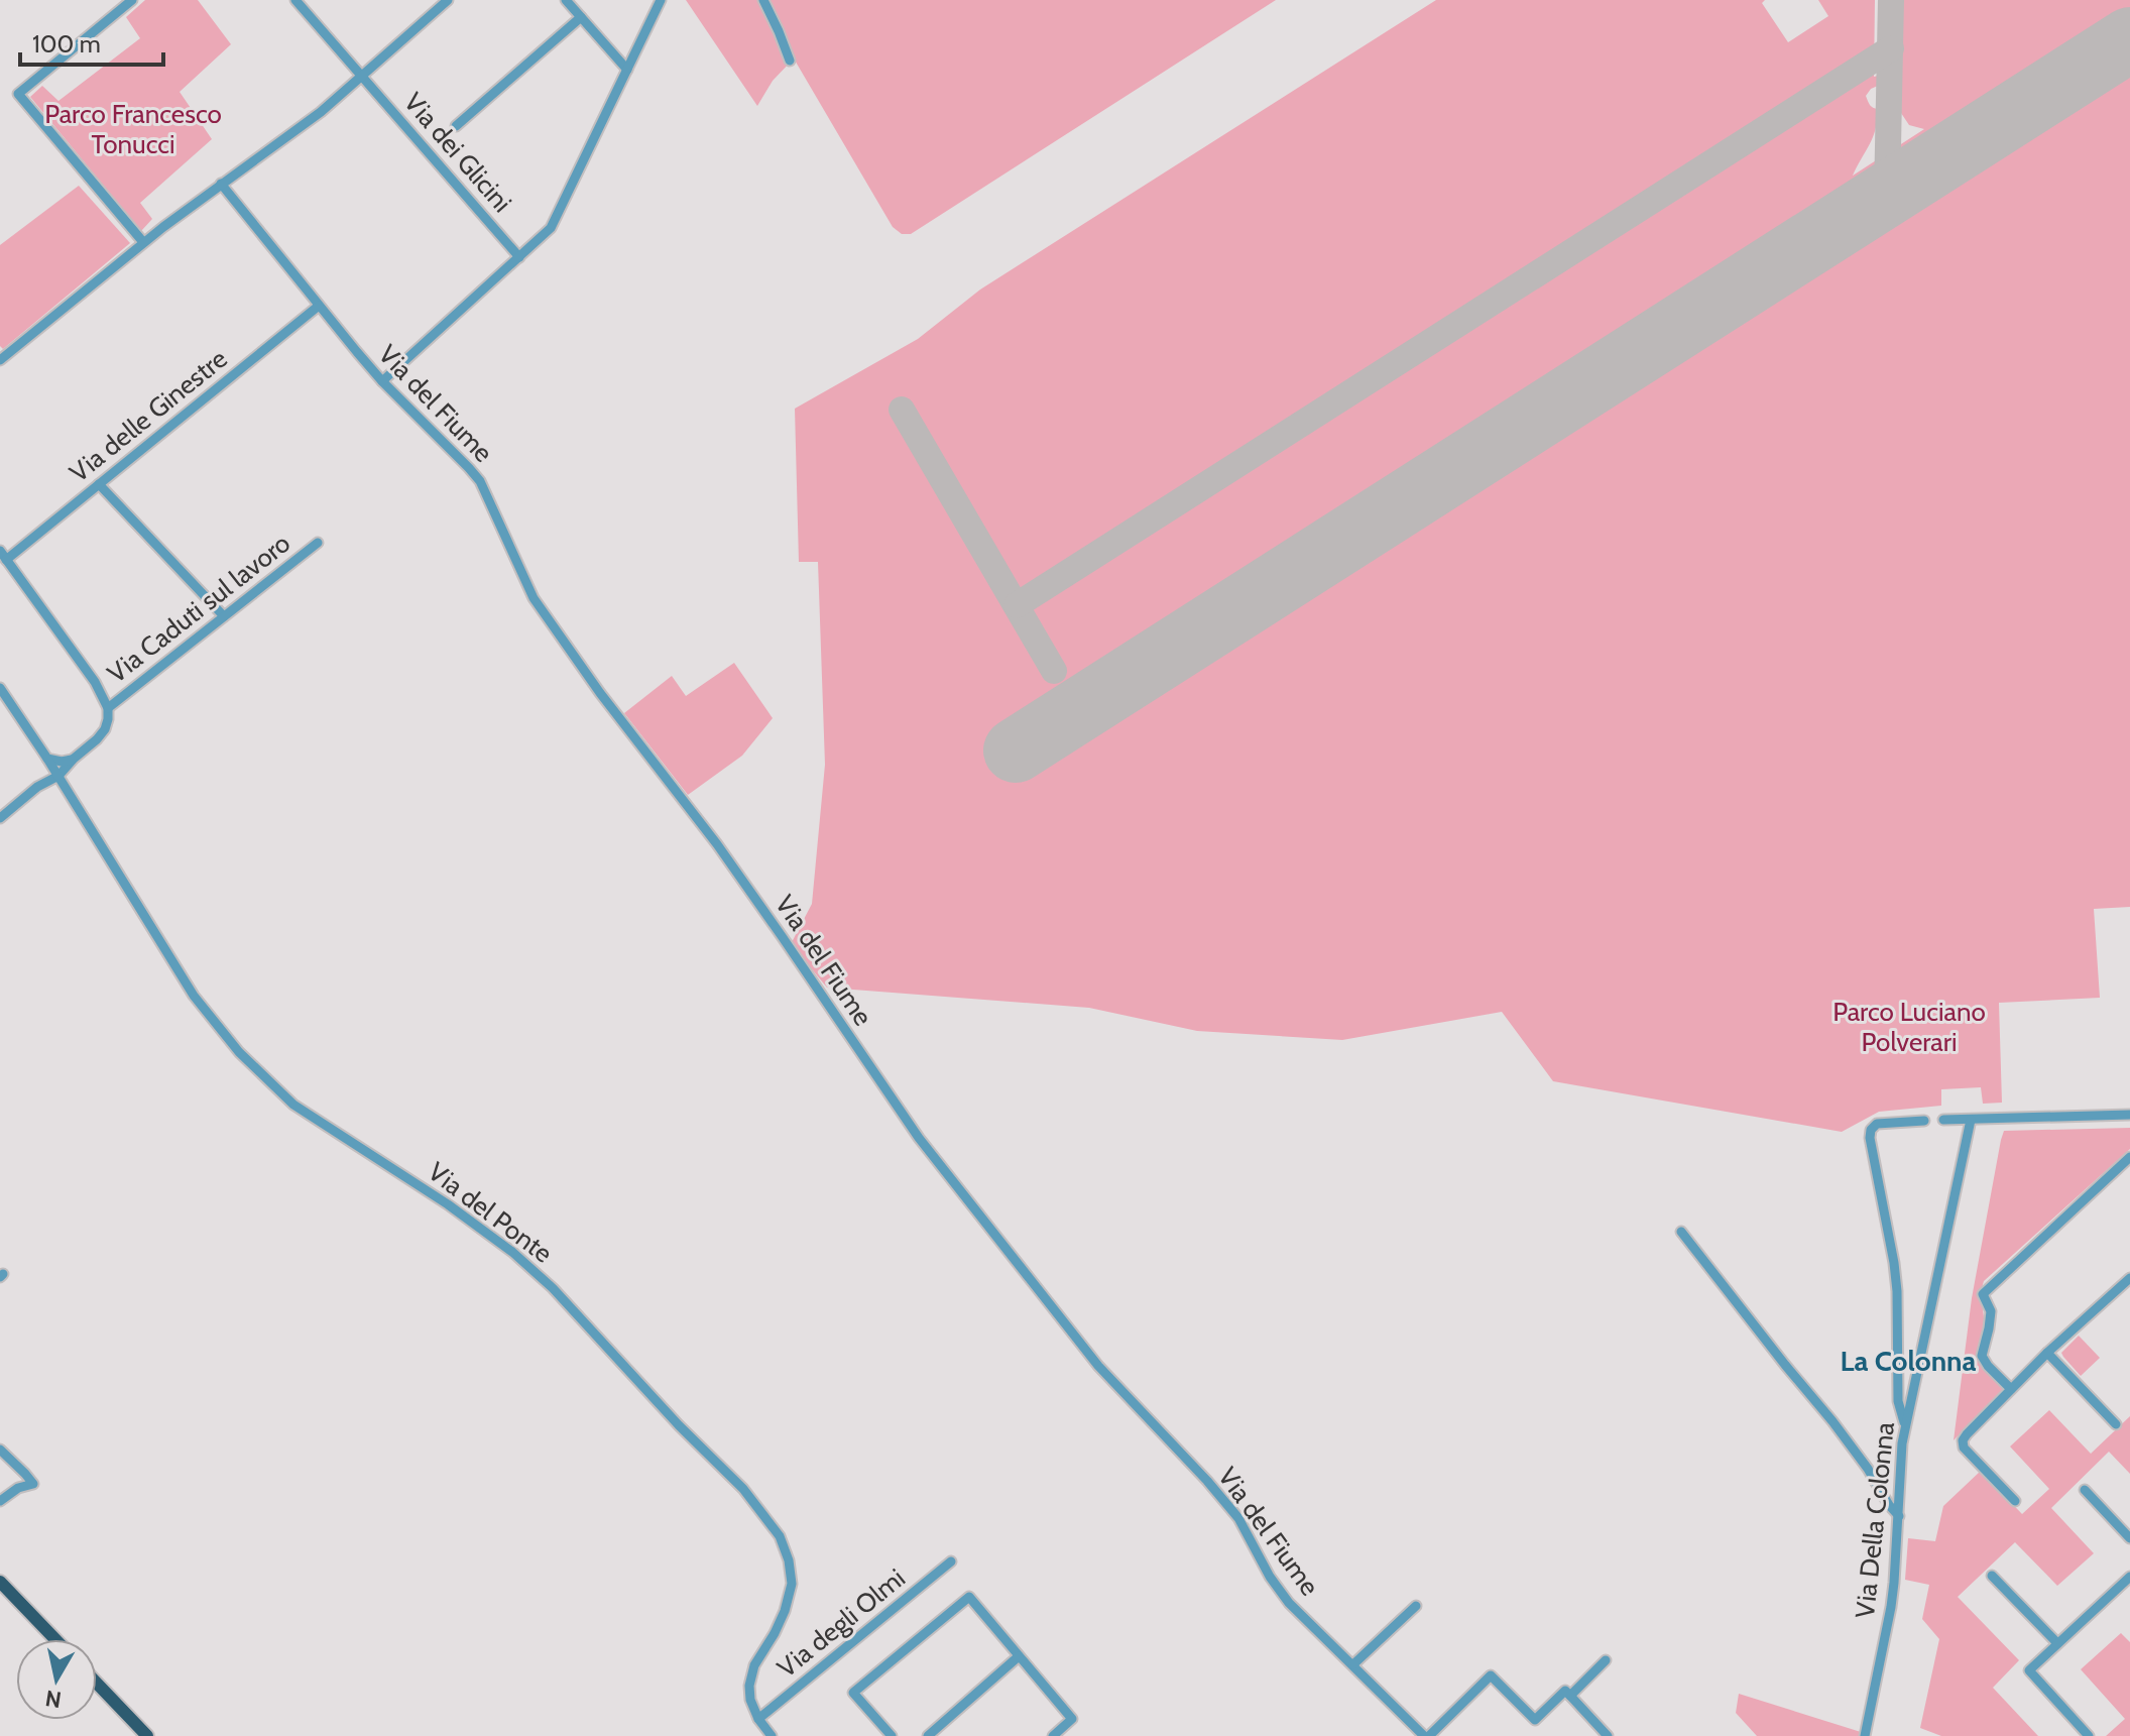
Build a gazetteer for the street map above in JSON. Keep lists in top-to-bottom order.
{
  "streets": {
    "street": [
      "Via dei Glicini",
      "Via del Fiume",
      "Via delle Ginestre",
      "Via Caduti sul lavoro",
      "Via del Ponte",
      "Via Della Colonna",
      "Via degli Olmi"
    ]
  },
  "crossings": [
    ["Via del Fiume", "Via delle Ginestre"],
    ["Via del Ponte", "Via degli Olmi"]
  ],
  "districts": ["La Colonna"],
  "parks": ["Parco Francesco Tonucci", "Parco Luciano Polverari"],
  "scale_bar": "100 m",
  "north": "bottom"
}
